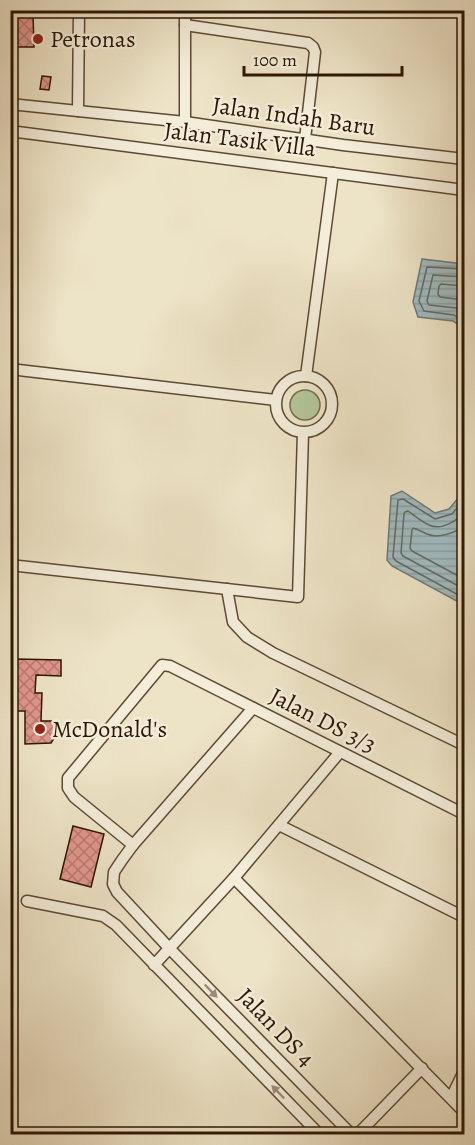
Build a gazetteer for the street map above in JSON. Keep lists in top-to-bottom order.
{
  "streets": {
    "street": [
      "Jalan Indah Baru",
      "Jalan Tasik Villa",
      "Jalan DS 3/3",
      "Jalan DS 4"
    ]
  },
  "crossings": [
    ["Jalan DS 3/3", "Jalan DS 4"]
  ],
  "places": ["Petronas", "McDonald's"],
  "scale_bar": "100 m"
}
